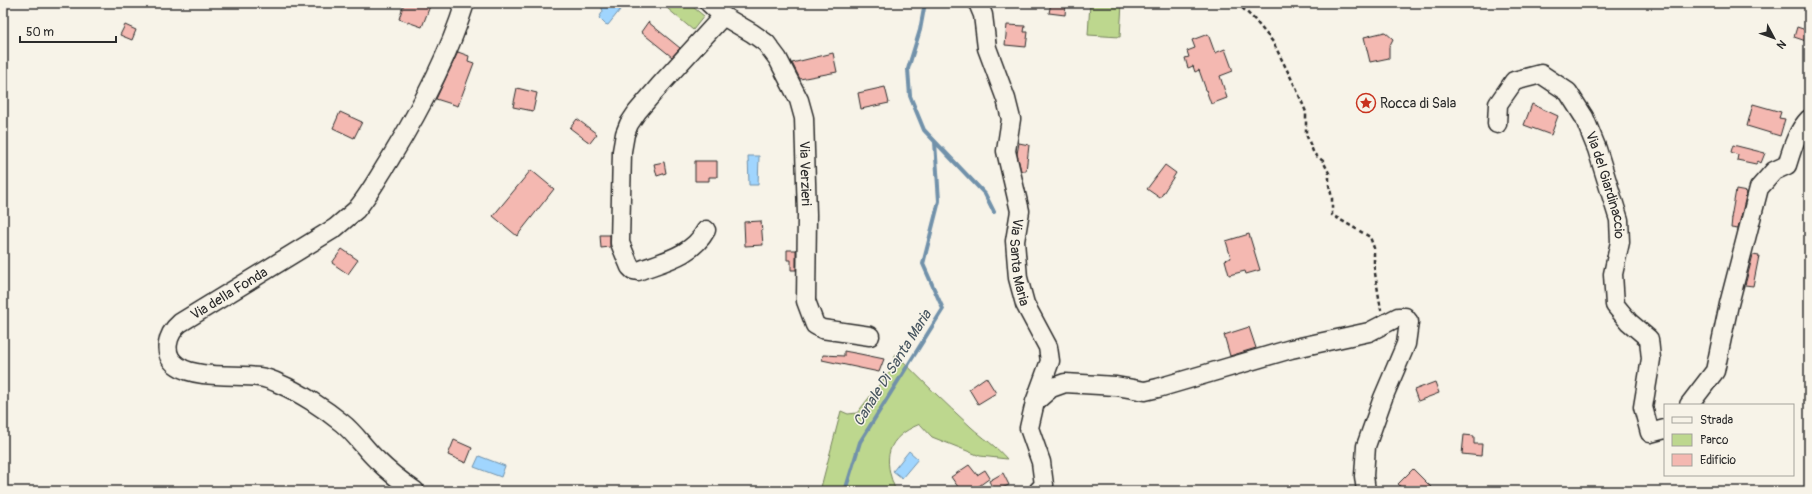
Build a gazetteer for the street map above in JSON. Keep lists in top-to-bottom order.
{
  "streets": {
    "street": [
      "Via Verzieri",
      "Via del Giardinaccio",
      "Via Santa Maria",
      "Via della Fonda"
    ]
  },
  "water": ["Canale Di Santa Maria"],
  "places": {
    "place": ["Rocca di Sala"]
  },
  "legend": ["Strada", "Parco", "Edificio"],
  "scale_bar": "50 m",
  "north": "bottom right"
}
